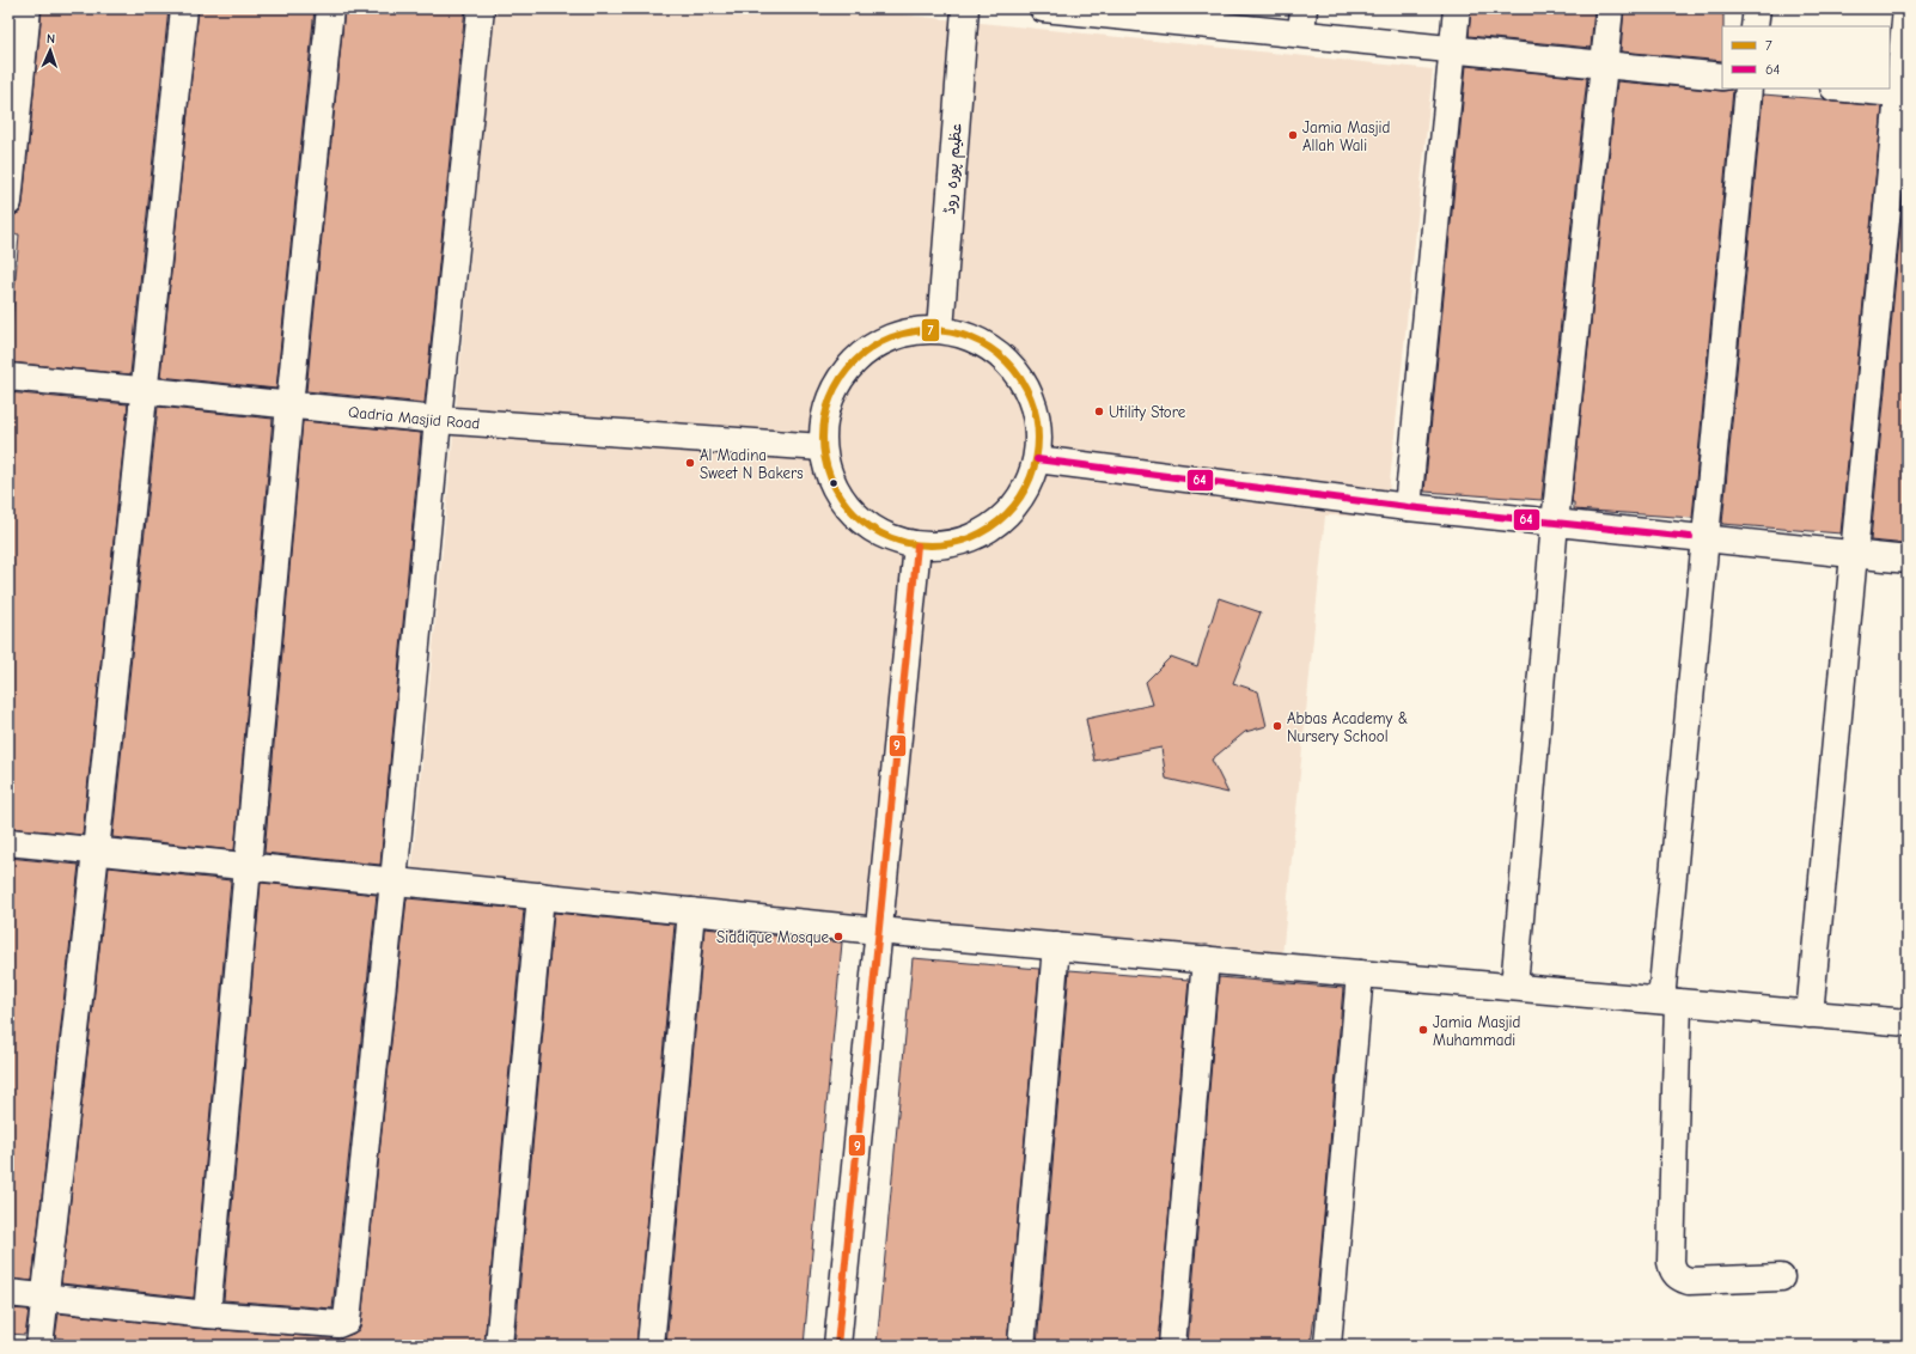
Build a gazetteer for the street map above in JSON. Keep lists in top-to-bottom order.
{
  "streets": {
    "street": ["عظیم پورہ روڈ", "Qadria Masjid Road"]
  },
  "places": [
    "Jamia Masjid Allah Wali",
    "Utility Store",
    "Al Madina Sweet N Bakers",
    "Abbas Academy & Nursery School",
    "Siddique Mosque",
    "Jamia Masjid Muhammadi"
  ],
  "lines": ["transit line 7", "transit line 64", "transit line 9"],
  "legend": ["7", "64"],
  "north": "top"
}
